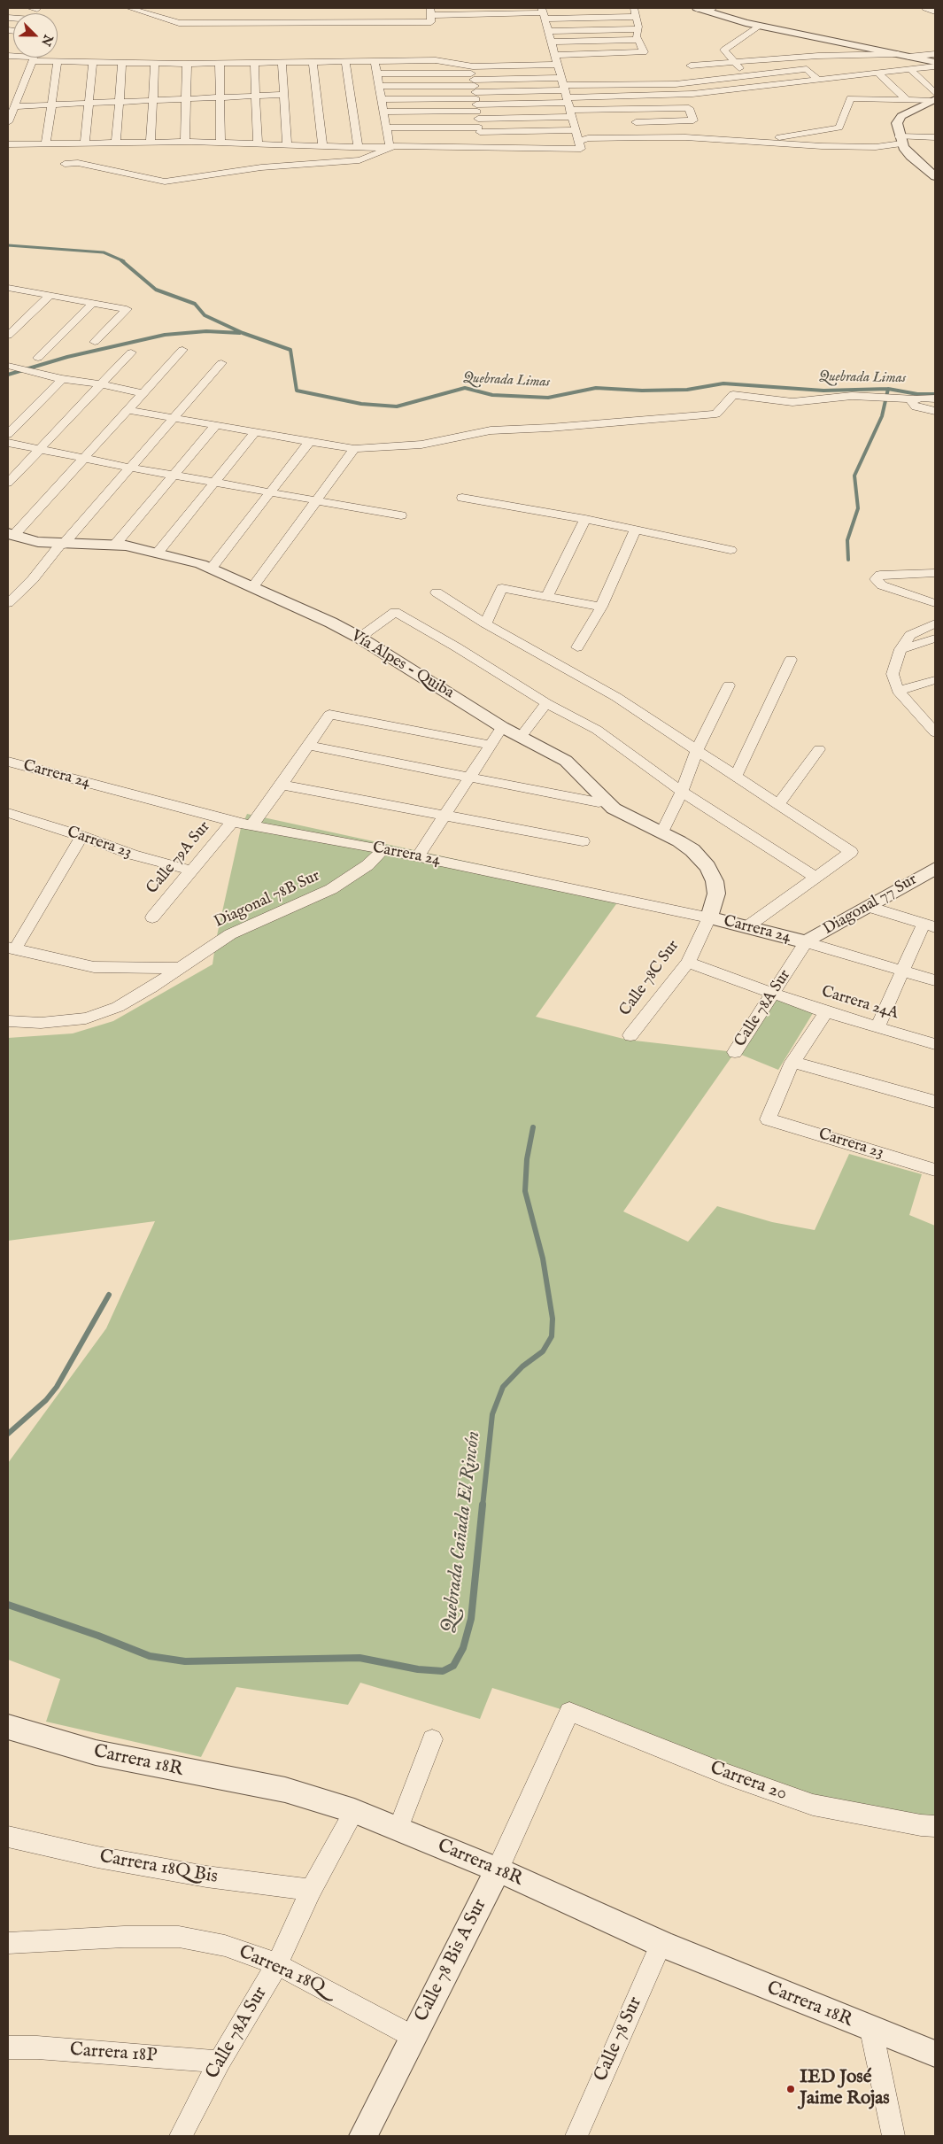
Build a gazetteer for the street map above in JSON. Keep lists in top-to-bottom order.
{
  "streets": {
    "street": [
      "Vía Alpes - Quiba",
      "Carrera 24",
      "Carrera 23",
      "Calle 79A Sur",
      "Diagonal 78B Sur",
      "Diagonal 77 Sur",
      "Calle 78C Sur",
      "Carrera 24A",
      "Calle 78A Sur",
      "Carrera 18R",
      "Carrera 20",
      "Carrera 18Q Bis",
      "Calle 78 Bis A Sur",
      "Carrera 18Q",
      "Calle 78 Sur",
      "Carrera 18P"
    ]
  },
  "crossings": [
    ["Vía Alpes - Quiba", "Carrera 24"],
    ["Vía Alpes - Quiba", "Calle 78C Sur"],
    ["Carrera 24", "Calle 79A Sur"],
    ["Carrera 24", "Diagonal 78B Sur"],
    ["Carrera 24", "Diagonal 77 Sur"],
    ["Carrera 24", "Calle 78C Sur"],
    ["Carrera 24", "Calle 78A Sur"],
    ["Carrera 23", "Calle 79A Sur"],
    ["Diagonal 77 Sur", "Calle 78A Sur"],
    ["Calle 78C Sur", "Carrera 24A"],
    ["Carrera 24A", "Calle 78A Sur"],
    ["Calle 78A Sur", "Carrera 18R"],
    ["Calle 78A Sur", "Carrera 18Q Bis"],
    ["Calle 78A Sur", "Carrera 18Q"],
    ["Calle 78A Sur", "Carrera 18P"],
    ["Carrera 18R", "Calle 78 Bis A Sur"],
    ["Carrera 18R", "Calle 78 Sur"],
    ["Carrera 20", "Calle 78 Bis A Sur"],
    ["Calle 78 Bis A Sur", "Carrera 18Q"]
  ],
  "water": ["Quebrada Limas", "Quebrada Cañada El Rincón"],
  "places": ["IED José Jaime Rojas"],
  "north": "bottom right"
}
